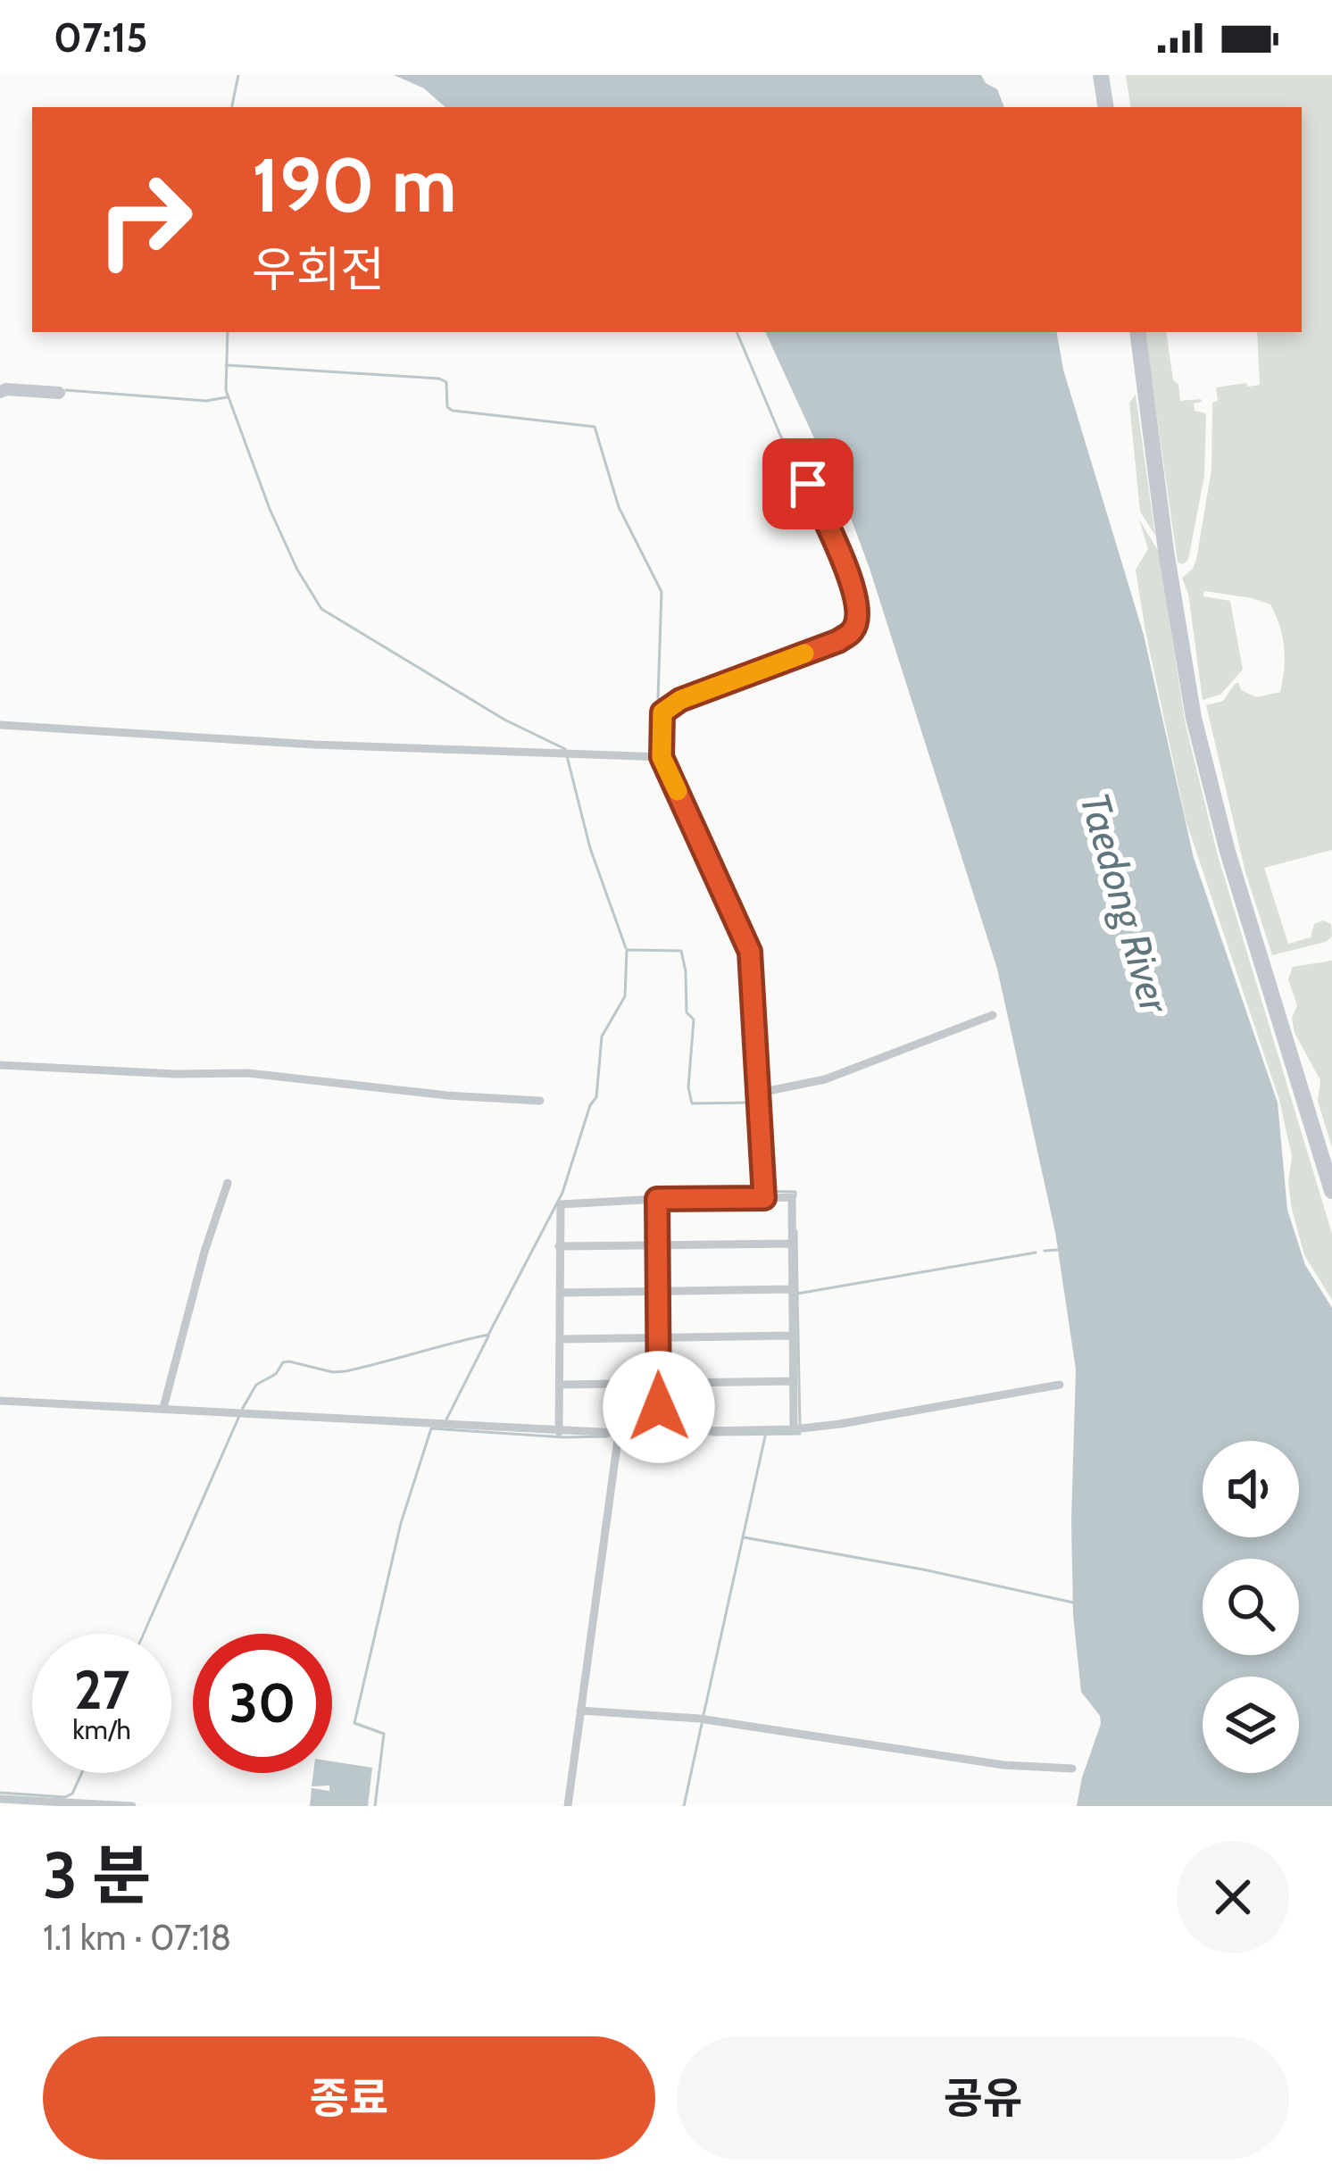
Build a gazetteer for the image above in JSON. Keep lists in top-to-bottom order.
{
  "water": ["Taedong River"],
  "page": {
    "status": "07:15",
    "turn": ["190 m", "우회전"],
    "speed": "27 km/h",
    "limit": "30",
    "heading": ["3 분", "1.1 km · 07:18"],
    "buttons": ["종료", "공유"]
  }
}
